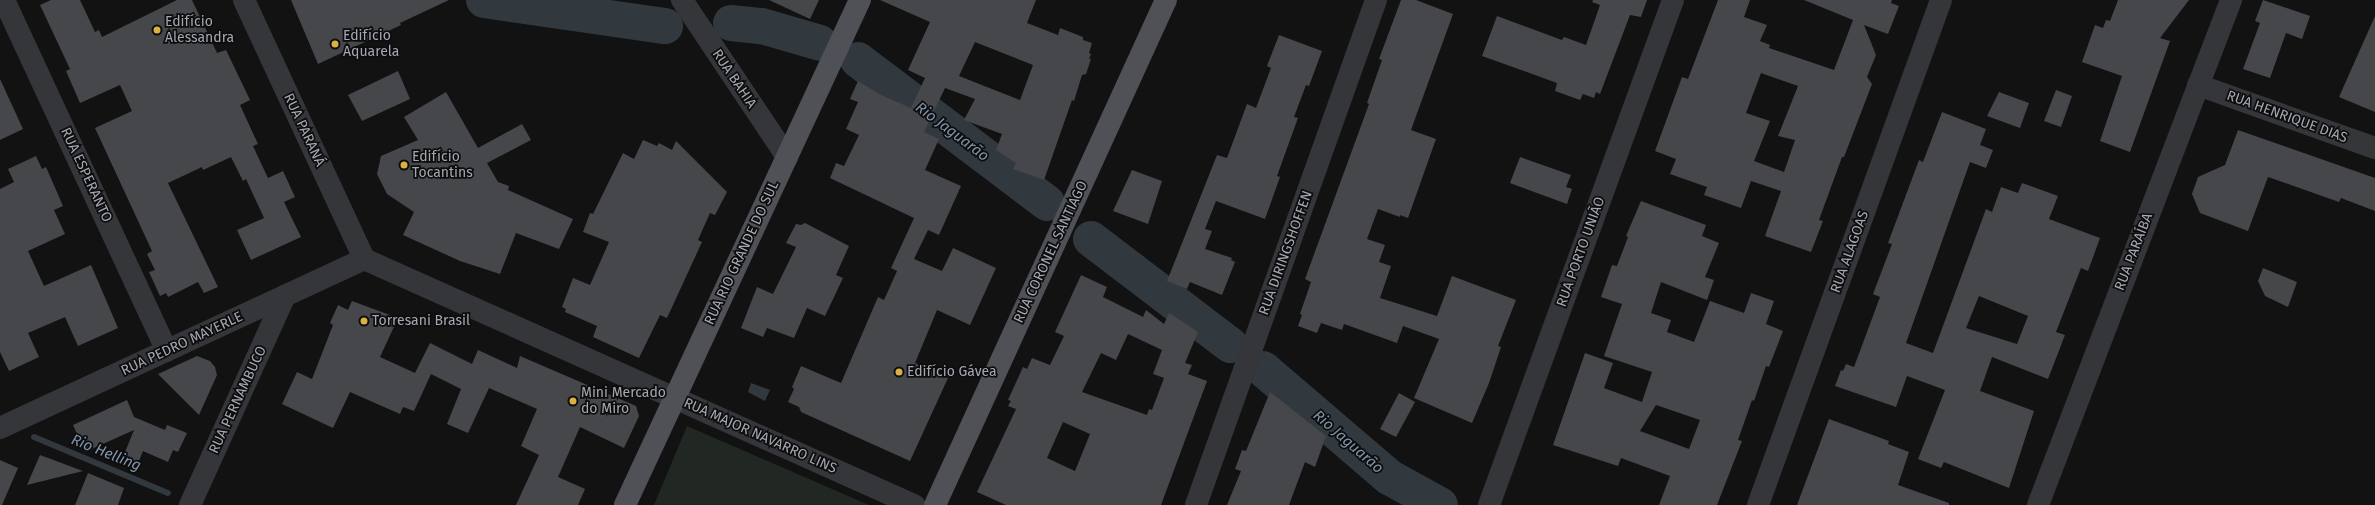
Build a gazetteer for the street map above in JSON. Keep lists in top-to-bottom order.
{
  "streets": {
    "main road": ["RUA CORONEL SANTIAGO", "RUA RIO GRANDE DO SUL"],
    "street": [
      "RUA BAHIA",
      "RUA HENRIQUE DIAS",
      "RUA PARANÁ",
      "RUA ESPERANTO",
      "RUA PORTO UNIÃO",
      "RUA ALAGOAS",
      "RUA PARAÍBA",
      "RUA DIRINGSHOFFEN",
      "RUA PEDRO MAYERLE",
      "RUA PERNAMBUCO",
      "RUA MAJOR NAVARRO LINS"
    ]
  },
  "crossings": [
    ["RUA BAHIA", "RUA RIO GRANDE DO SUL"],
    ["RUA HENRIQUE DIAS", "RUA PARAÍBA"],
    ["RUA PARANÁ", "RUA PEDRO MAYERLE"],
    ["RUA PARANÁ", "RUA MAJOR NAVARRO LINS"],
    ["RUA ESPERANTO", "RUA PEDRO MAYERLE"],
    ["RUA RIO GRANDE DO SUL", "RUA MAJOR NAVARRO LINS"],
    ["RUA PEDRO MAYERLE", "RUA PERNAMBUCO"],
    ["RUA PEDRO MAYERLE", "RUA MAJOR NAVARRO LINS"]
  ],
  "water": ["Rio Jaguarão", "Rio Helling"],
  "places": [
    "Edifício Alessandra",
    "Edifício Aquarela",
    "Edifício Tocantins",
    "Torresani Brasil",
    "Edifício Gávea",
    "Mini Mercado do Miro"
  ]
}
